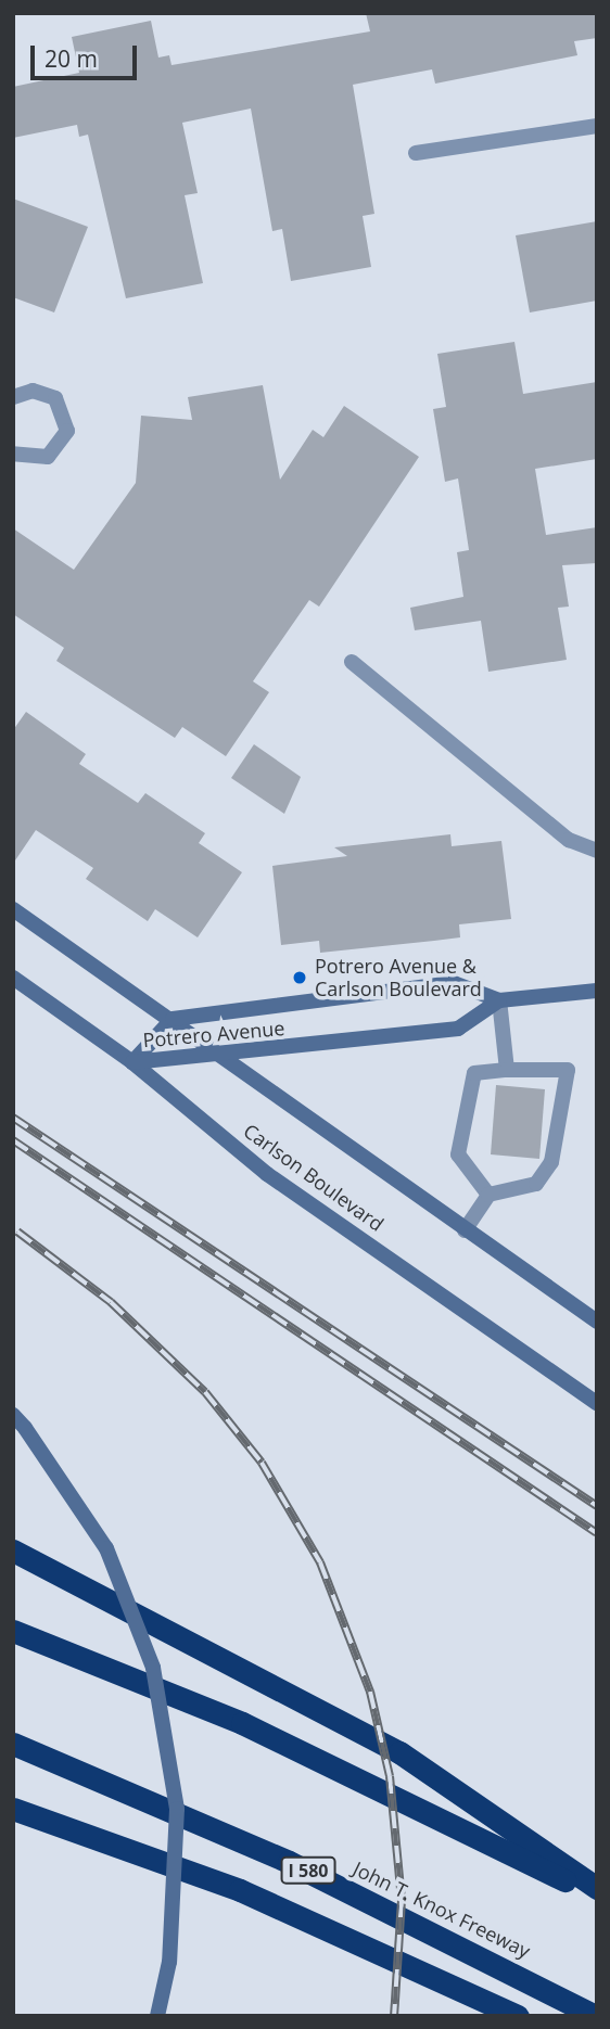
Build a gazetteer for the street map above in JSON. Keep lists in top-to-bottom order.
{
  "streets": {
    "highway": ["I 580", "John T. Knox Freeway"],
    "street": ["Potrero Avenue", "Carlson Boulevard"]
  },
  "crossings": [
    ["Potrero Avenue", "Carlson Boulevard"]
  ],
  "places": ["Potrero Avenue & Carlson Boulevard"],
  "scale_bar": "20 m"
}
